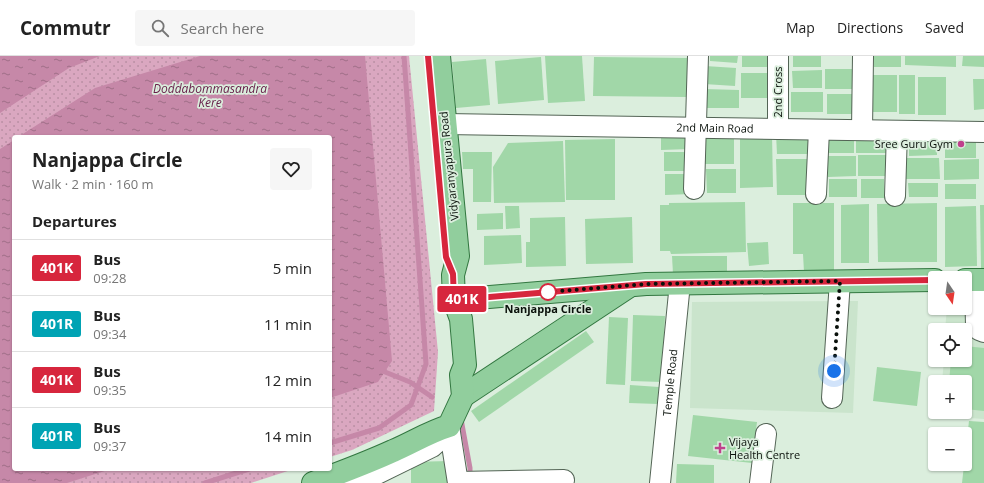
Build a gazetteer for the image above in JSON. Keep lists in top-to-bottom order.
{
  "streets": {
    "main road": ["Vidyaranyapura Road"],
    "street": ["2nd Cross", "2nd Main Road", "Temple Road"]
  },
  "crossings": [
    ["2nd Cross", "2nd Main Road"],
    ["2nd Main Road", "Vidyaranyapura Road"]
  ],
  "water": ["Doddabommasandra Kere"],
  "places": {
    "other": ["Sree Guru Gym", "Nanjappa Circle"],
    "health": ["Vijaya Health Centre"]
  },
  "lines": ["bus line 401K"],
  "north": "bottom",
  "page": {
    "header": "Commutr",
    "search": "Search here",
    "nav": ["Map", "Directions", "Saved"],
    "on_map": "401K",
    "heading": [
      ["Nanjappa Circle", "Walk · 2 min · 160 m"],
      "Departures"
    ],
    "list": [
      {
        "mark": "401K",
        "name": "Bus",
        "note": "09:28",
        "value": "5 min"
      },
      {
        "mark": "401R",
        "name": "Bus",
        "note": "09:34",
        "value": "11 min"
      },
      {
        "mark": "401K",
        "name": "Bus",
        "note": "09:35",
        "value": "12 min"
      },
      {
        "mark": "401R",
        "name": "Bus",
        "note": "09:37",
        "value": "14 min"
      }
    ],
    "map_buttons": ["+", "−"]
  }
}
